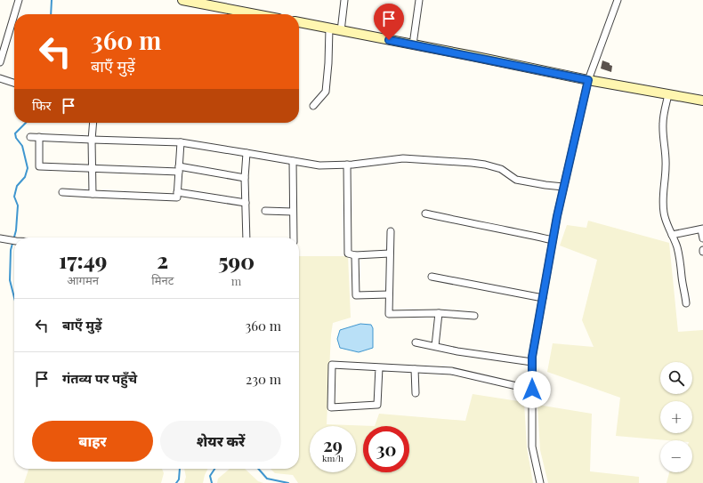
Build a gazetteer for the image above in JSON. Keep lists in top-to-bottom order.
{
  "page": {
    "turn": ["360 m", "बाएँ मुड़ें"],
    "then": "फिर",
    "eta": [
      "17:49",
      "आगमन",
      "2",
      "मिनट",
      "590",
      "m"
    ],
    "list": [
      {
        "name": "बाएँ मुड़ें",
        "value": "360 m"
      },
      {
        "name": "गंतव्य पर पहुँचे",
        "value": "230 m"
      }
    ],
    "map_buttons": ["+", "−"],
    "buttons": ["बाहर", "शेयर करें"],
    "speed": "29 km/h",
    "limit": "30"
  }
}
